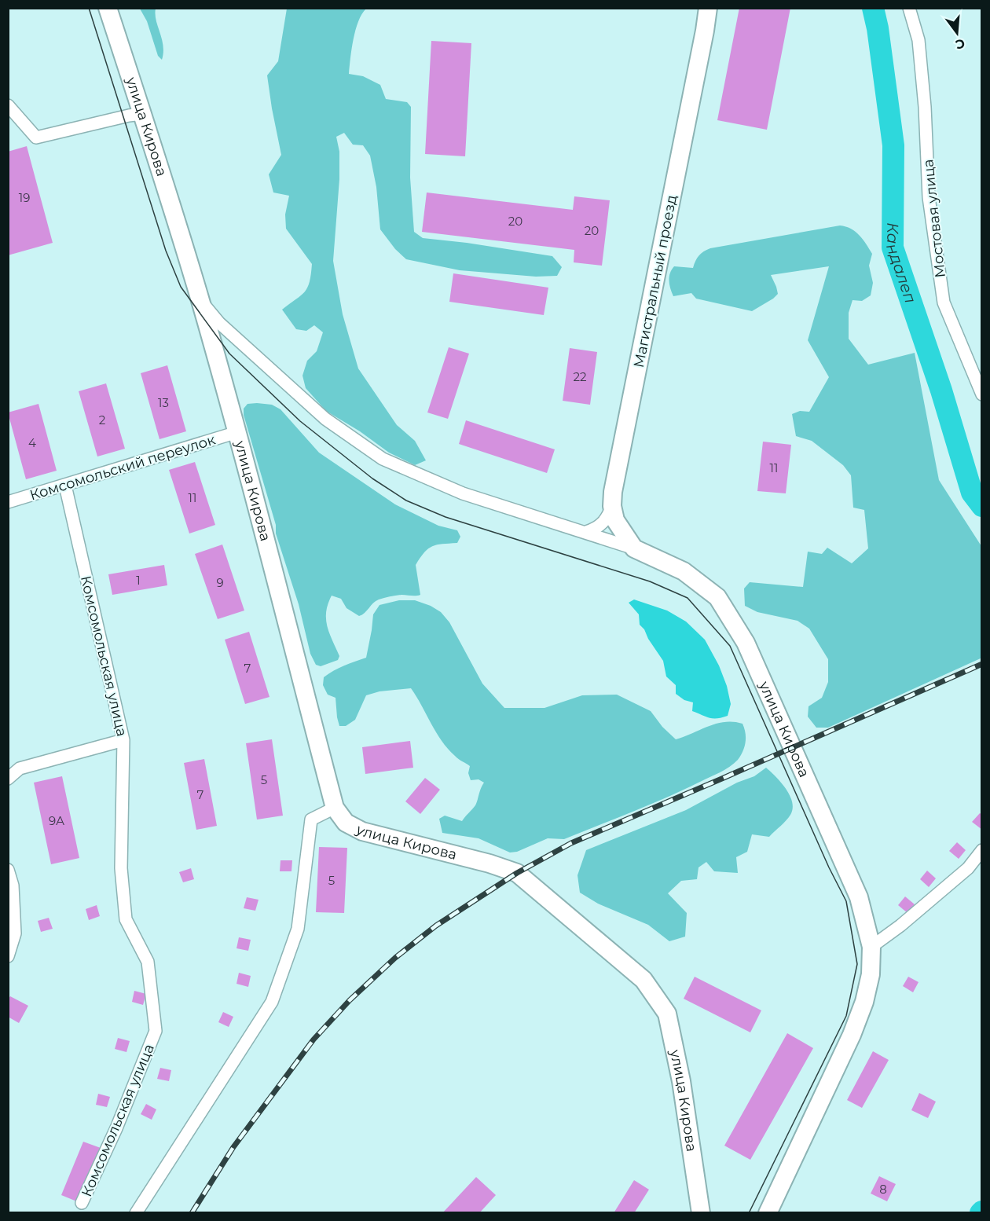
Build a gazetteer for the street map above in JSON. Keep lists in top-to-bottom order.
{
  "streets": {
    "street": [
      "улица Кирова",
      "Мостовая улица",
      "Магистральный проезд",
      "Комсомольский переулок",
      "Комсомольская улица"
    ]
  },
  "crossings": [
    ["улица Кирова", "Магистральный проезд"],
    ["улица Кирова", "Комсомольский переулок"],
    ["Комсомольский переулок", "Комсомольская улица"]
  ],
  "water": ["Кандалеп"],
  "house_numbers": [
    "19",
    "20",
    "20",
    "22",
    "13",
    "2",
    "4",
    "11",
    "11",
    "1",
    "9",
    "7",
    "5",
    "7",
    "9А",
    "5",
    "8"
  ],
  "north": "bottom"
}
